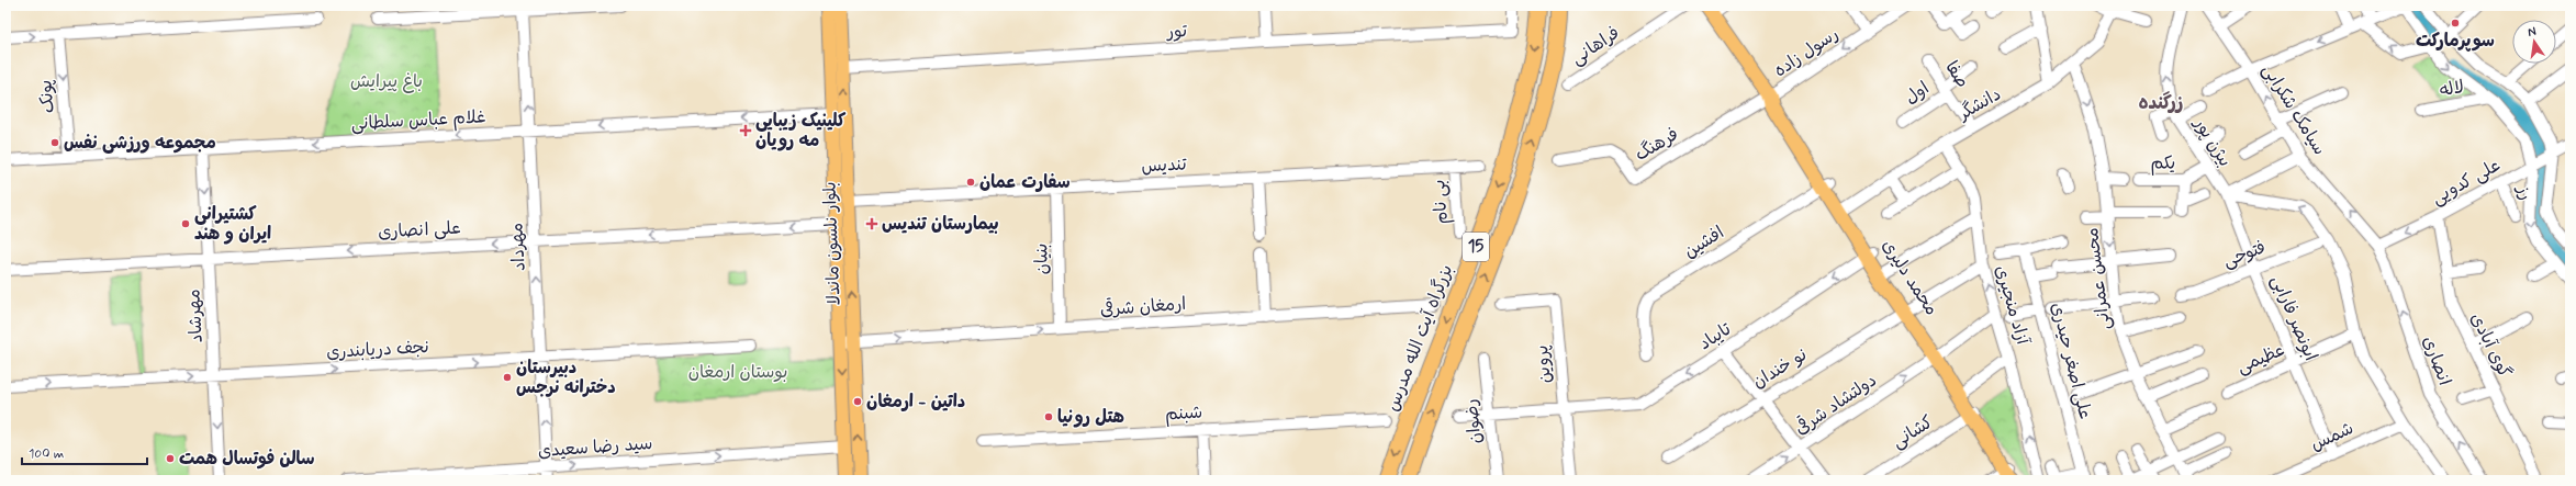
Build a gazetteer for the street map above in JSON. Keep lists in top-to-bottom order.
{
  "streets": {
    "highway": ["15", "بزرگراه آیت الله مدرس"],
    "main road": ["بلوار نلسون ماندلا", "محمد دلیری"],
    "street": [
      "تور",
      "فراهانی",
      "رسول زاده",
      "صفا",
      "لاله",
      "اول",
      "پونک",
      "دانشگر",
      "سیامک شکرابی",
      "غلام عباس سلطانی",
      "بیژن پور",
      "فرهنگ",
      "یکم",
      "تندیس",
      "علی کدویی",
      "رز",
      "بی نام",
      "علی انصاری",
      "افشین",
      "مهرداد",
      "فتوحی",
      "بنیان",
      "محسن عمرانی",
      "آزاد منجیری",
      "ارمغان شرقی",
      "مهرشاد",
      "ابونصر فارابی",
      "تایباد",
      "گوی آبادی",
      "نجف دریابندری",
      "عظیمی",
      "علی اصغر حیدری",
      "انصاری",
      "پروین",
      "نو خندان",
      "دولتشاد شرقی",
      "شبنم",
      "رضوان",
      "کشانی",
      "شمس",
      "سید رضا سعیدی"
    ]
  },
  "crossings": [
    ["تور", "بلوار نلسون ماندلا"],
    ["رسول زاده", "فرهنگ"],
    ["رسول زاده", "محمد دلیری"],
    ["صفا", "اول"],
    ["صفا", "دانشگر"],
    ["پونک", "غلام عباس سلطانی"],
    ["دانشگر", "محمد دلیری"],
    ["دانشگر", "محسن عمرانی"],
    ["دانشگر", "آزاد منجیری"],
    ["سیامک شکرابی", "علی کدویی"],
    ["سیامک شکرابی", "انصاری"],
    ["غلام عباس سلطانی", "بلوار نلسون ماندلا"],
    ["غلام عباس سلطانی", "مهرداد"],
    ["غلام عباس سلطانی", "مهرشاد"],
    ["بیژن پور", "ابونصر فارابی"],
    ["فرهنگ", "محمد دلیری"],
    ["تندیس", "بی نام"],
    ["تندیس", "بلوار نلسون ماندلا"],
    ["تندیس", "بنیان"],
    ["علی کدویی", "رز"],
    ["علی کدویی", "گوی آبادی"],
    ["علی کدویی", "انصاری"],
    ["علی انصاری", "بلوار نلسون ماندلا"],
    ["علی انصاری", "مهرداد"],
    ["علی انصاری", "مهرشاد"],
    ["افشین", "محمد دلیری"],
    ["بلوار نلسون ماندلا", "ارمغان شرقی"],
    ["بلوار نلسون ماندلا", "سید رضا سعیدی"],
    ["مهرداد", "نجف دریابندری"],
    ["مهرداد", "سید رضا سعیدی"],
    ["فتوحی", "ابونصر فارابی"],
    ["بنیان", "ارمغان شرقی"],
    ["محمد دلیری", "تایباد"],
    ["محمد دلیری", "نو خندان"],
    ["محمد دلیری", "دولتشاد شرقی"],
    ["محمد دلیری", "کشانی"],
    ["آزاد منجیری", "نو خندان"],
    ["آزاد منجیری", "دولتشاد شرقی"],
    ["مهرشاد", "نجف دریابندری"],
    ["ابونصر فارابی", "عظیمی"],
    ["ابونصر فارابی", "شمس"],
    ["تایباد", "پروین"],
    ["تایباد", "رضوان"]
  ],
  "one_way": [
    "رسول زاده",
    "پونک",
    "سیامک شکرابی",
    "غلام عباس سلطانی",
    "بیژن پور",
    "علی انصاری",
    "مهرداد",
    "محسن عمرانی",
    "آزاد منجیری",
    "ارمغان شرقی",
    "مهرشاد",
    "تایباد",
    "نجف دریابندری",
    "دولتشاد شرقی",
    "سید رضا سعیدی"
  ],
  "districts": ["زرگنده"],
  "parks": ["باغ پیرایش", "بوستان ارمغان"],
  "places": {
    "other": [
      "سوپرمارکت",
      "مجموعه ورزشی نفس",
      "سفارت عمان",
      "کشتیرانی ایران و هند",
      "دبیرستان دخترانه نرجس",
      "داتین - ارمغان",
      "هتل رونیا",
      "سالن فوتسال همت"
    ],
    "health": ["کلینیک زیبایی مه رویان", "بیمارستان تندیس"]
  },
  "scale_bar": "100 m",
  "north": "top"
}
